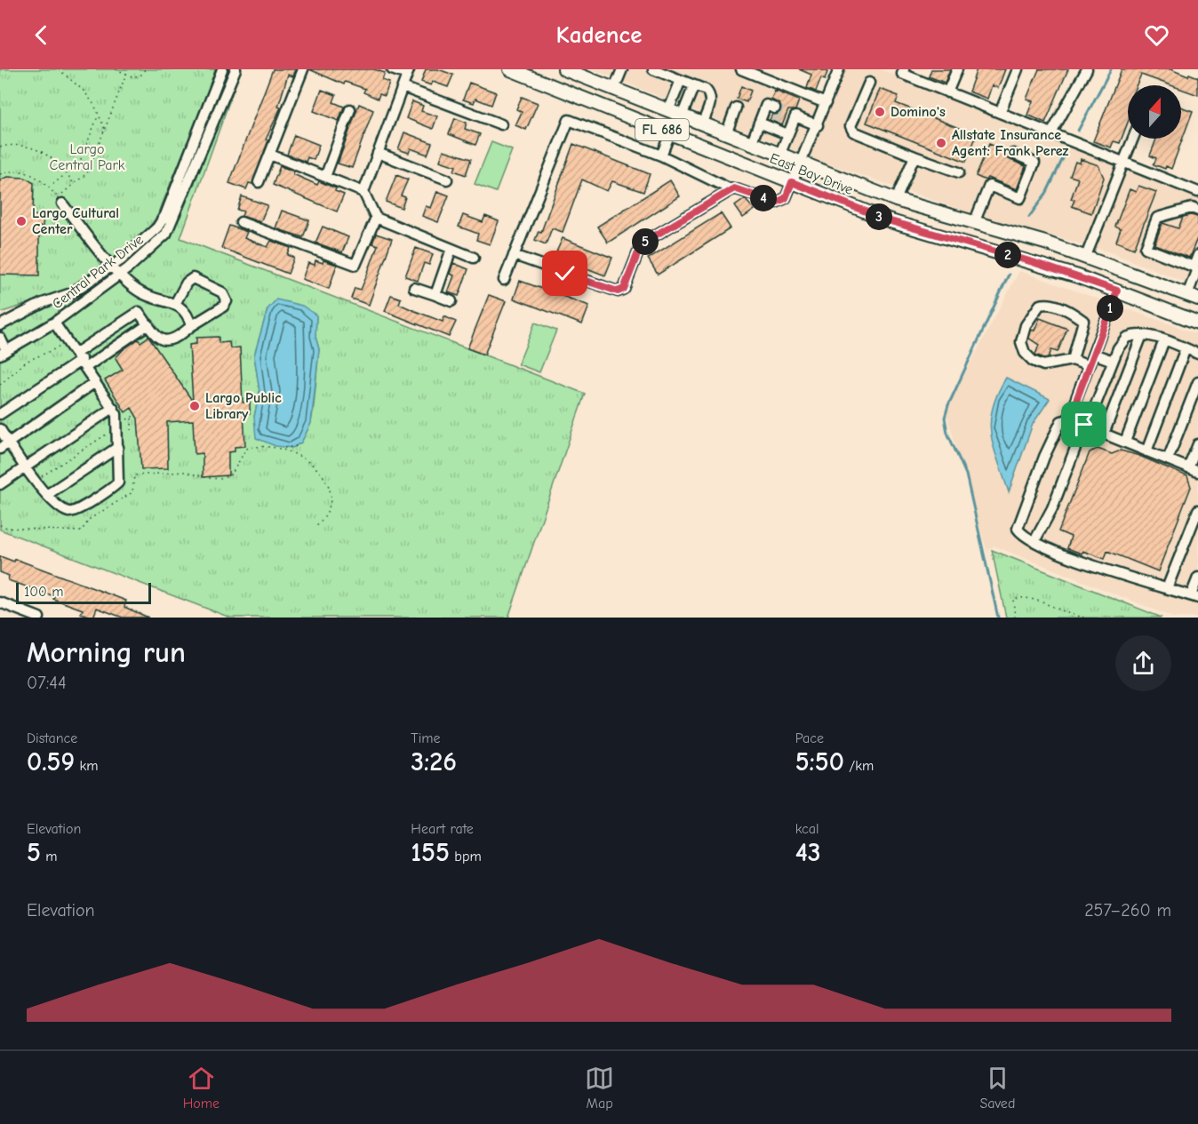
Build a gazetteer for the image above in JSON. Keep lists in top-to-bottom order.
{
  "streets": {
    "main road": ["FL 686", "East Bay Drive"],
    "street": ["Central Park Drive"]
  },
  "parks": ["Largo Central Park"],
  "places": [
    "Domino's",
    "Allstate Insurance Agent: Frank Perez",
    "Largo Cultural Center",
    "Largo Public Library"
  ],
  "scale_bar": "100 m",
  "north": "top",
  "page": {
    "header": "Kadence",
    "pins": [
      "4",
      "3",
      "5",
      "2",
      "1"
    ],
    "scale": "100 m",
    "heading": ["Morning run", "07:44"],
    "stats": [
      ["Distance", "0.59 km"],
      ["Time", "3:26"],
      ["Pace", "5:50 /km"],
      ["Elevation", "5 m"],
      ["Heart rate", "155 bpm"],
      ["kcal", "43"]
    ],
    "chart": ["Elevation", "257–260 m"],
    "tabs": ["Home", "Map", "Saved"]
  }
}
